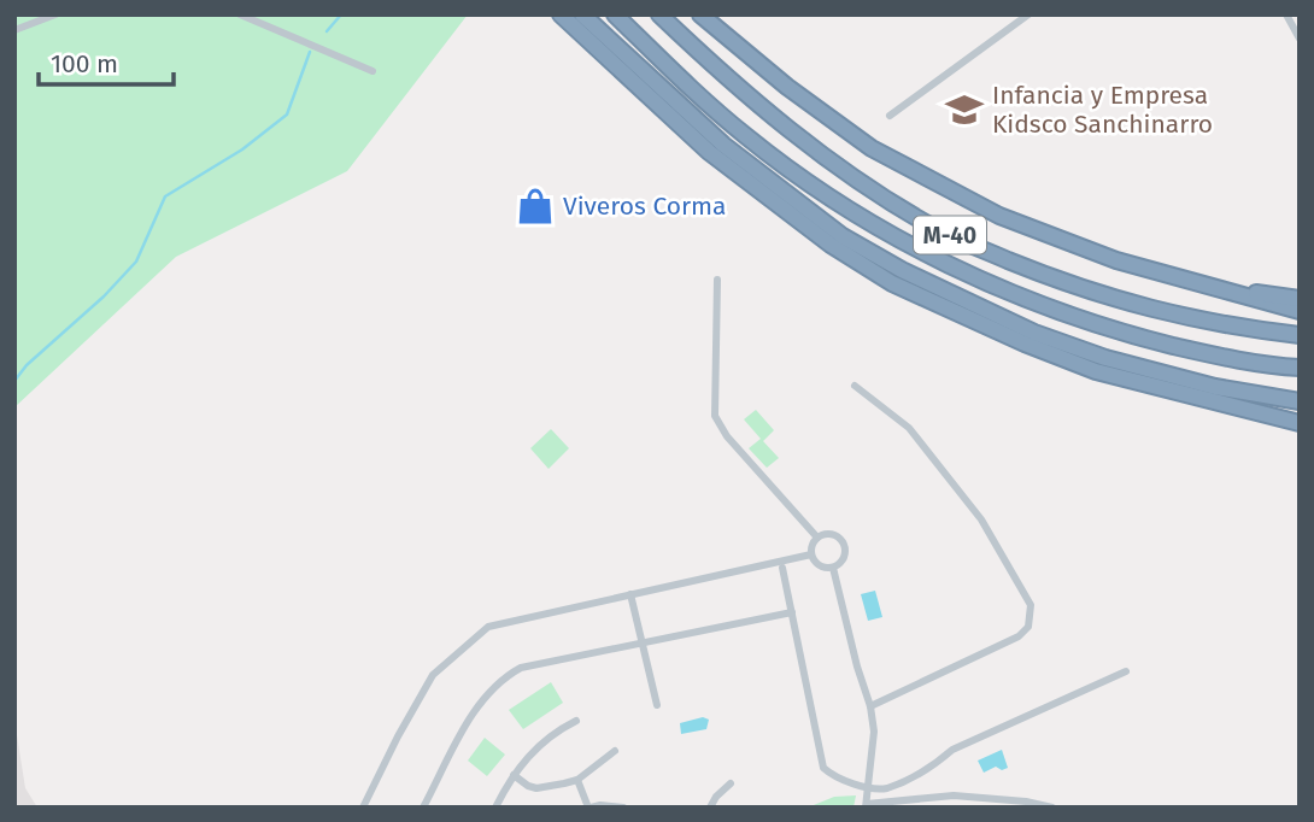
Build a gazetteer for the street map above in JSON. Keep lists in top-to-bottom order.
{
  "streets": {
    "highway": ["M-40"]
  },
  "places": {
    "school or university": ["Infancia y Empresa Kidsco Sanchinarro"],
    "shop": ["Viveros Corma"]
  },
  "scale_bar": "100 m"
}
